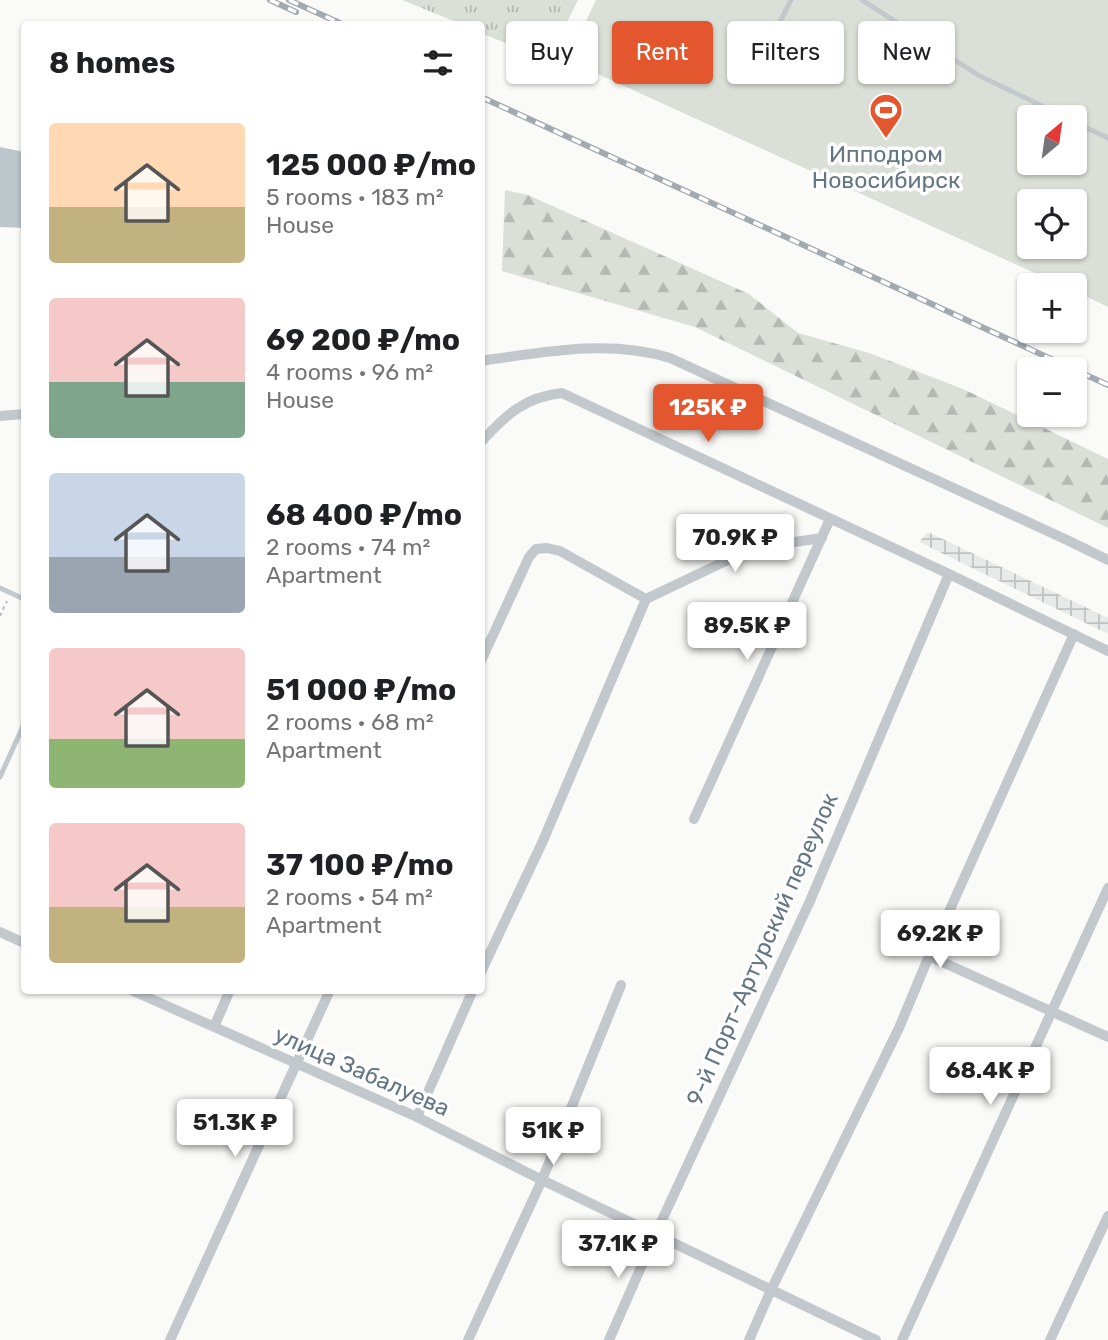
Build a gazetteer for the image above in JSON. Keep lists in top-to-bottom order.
{
  "streets": {
    "street": ["9-й Порт-Артурский переулок", "улица Забалуева"]
  },
  "crossings": [
    ["9-й Порт-Артурский переулок", "улица Забалуева"]
  ],
  "places": {
    "sports": ["Ипподром Новосибирск"]
  },
  "north": "top right",
  "page": {
    "chip": [
      "Buy",
      "Rent",
      "Filters",
      "New"
    ],
    "heading": "8 homes",
    "map_buttons": ["+", "−"],
    "list": [
      {
        "name": "125 000 ₽/mo",
        "note": "5 rooms · 183 m² · House"
      },
      {
        "name": "69 200 ₽/mo",
        "note": "4 rooms · 96 m² · House"
      },
      {
        "name": "68 400 ₽/mo",
        "note": "2 rooms · 74 m² · Apartment"
      },
      {
        "name": "51 000 ₽/mo",
        "note": "2 rooms · 68 m² · Apartment"
      },
      {
        "name": "37 100 ₽/mo",
        "note": "2 rooms · 54 m² · Apartment"
      }
    ],
    "price": [
      "125K ₽",
      "70.9K ₽",
      "89.5K ₽",
      "69.2K ₽",
      "68.4K ₽",
      "51.3K ₽",
      "51K ₽",
      "37.1K ₽"
    ]
  }
}
